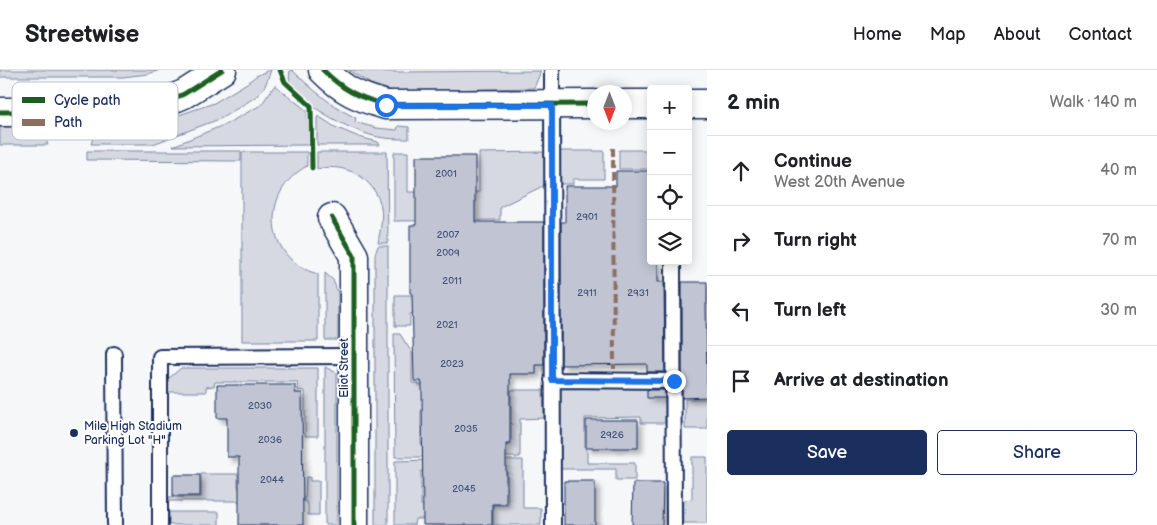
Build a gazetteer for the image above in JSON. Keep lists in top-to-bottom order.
{
  "streets": {
    "street": ["Eliot Street"]
  },
  "places": ["Mile High Stadium Parking Lot \"H\""],
  "house_numbers": [
    "2001",
    "2901",
    "2007",
    "2009",
    "2011",
    "2911",
    "2931",
    "2021",
    "2023",
    "2030",
    "2035",
    "2926",
    "2036",
    "2044",
    "2045"
  ],
  "legend": ["Cycle path", "Path"],
  "north": "bottom",
  "page": {
    "header": "Streetwise",
    "nav": [
      "Home",
      "Map",
      "About",
      "Contact"
    ],
    "heading": ["2 min", "Walk · 140 m"],
    "map_buttons": ["+", "−"],
    "list": [
      ["Continue", "West 20th Avenue", "40 m"],
      ["Turn right", "70 m"],
      ["Turn left", "30 m"],
      "Arrive at destination"
    ],
    "buttons": ["Save", "Share"]
  }
}
